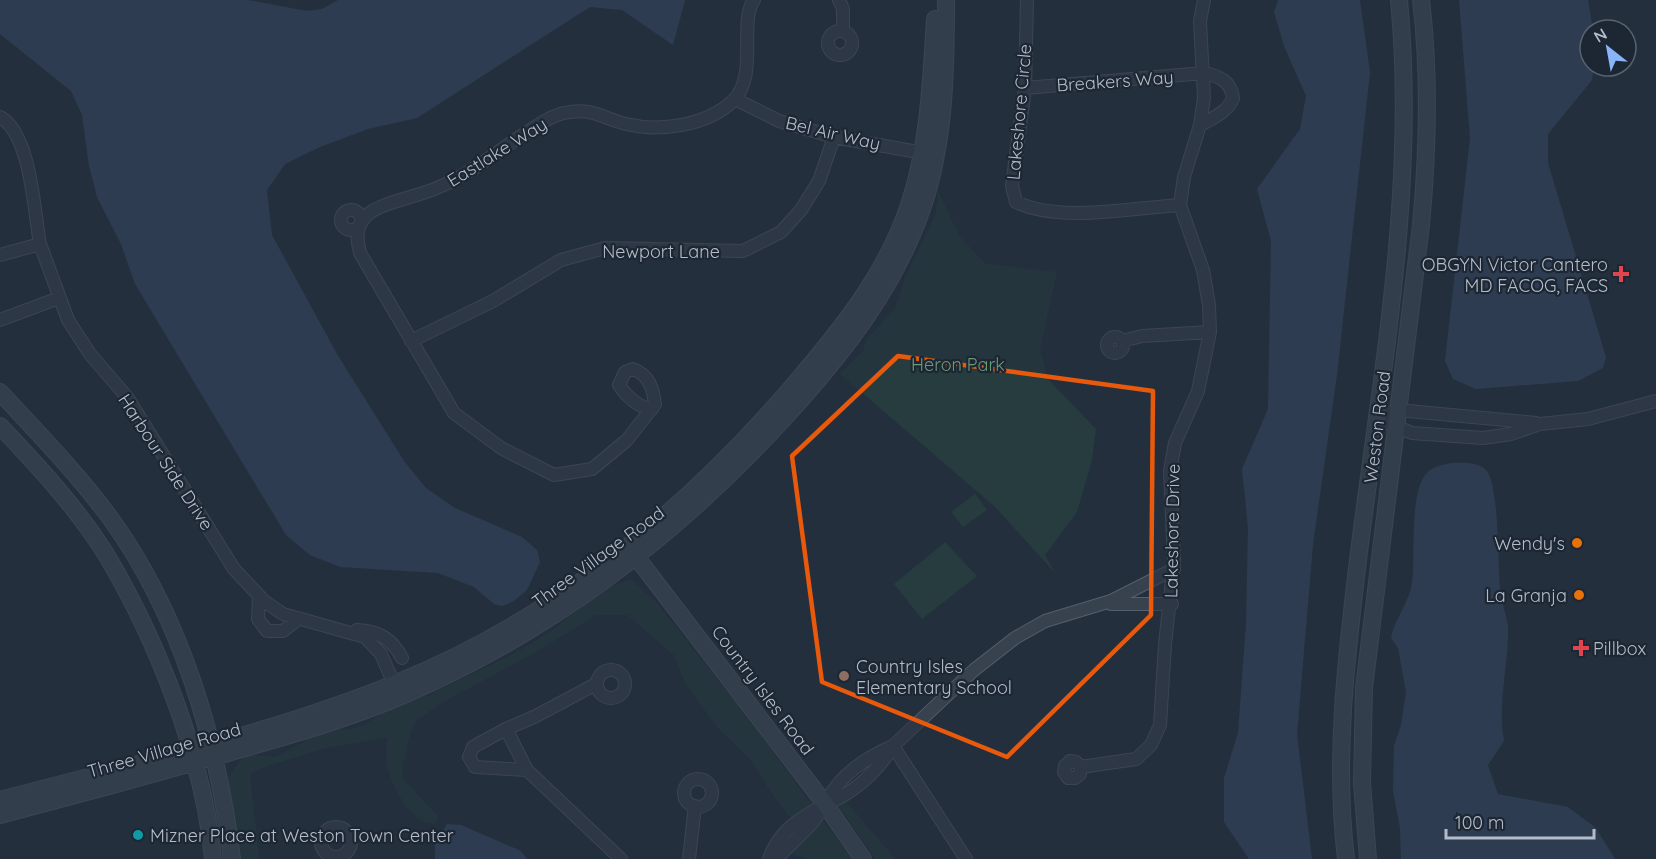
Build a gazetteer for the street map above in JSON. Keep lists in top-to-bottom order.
{
  "streets": {
    "main road": ["Weston Road", "Three Village Road", "Country Isles Road"],
    "street": [
      "Breakers Way",
      "Lakeshore Circle",
      "Bel Air Way",
      "Eastlake Way",
      "Newport Lane",
      "Harbour Side Drive",
      "Lakeshore Drive"
    ]
  },
  "crossings": [
    ["Breakers Way", "Lakeshore Circle"],
    ["Breakers Way", "Lakeshore Drive"],
    ["Lakeshore Circle", "Lakeshore Drive"],
    ["Bel Air Way", "Eastlake Way"],
    ["Bel Air Way", "Newport Lane"],
    ["Bel Air Way", "Three Village Road"],
    ["Eastlake Way", "Newport Lane"],
    ["Harbour Side Drive", "Three Village Road"],
    ["Three Village Road", "Country Isles Road"]
  ],
  "parks": ["Heron Park"],
  "places": {
    "health": ["OBGYN Victor Cantero MD FACOG, FACS", "Pillbox"],
    "other": [
      "Wendy's",
      "La Granja",
      "Country Isles Elementary School",
      "Mizner Place at Weston Town Center"
    ]
  },
  "scale_bar": "100 m",
  "north": "top left"
}
